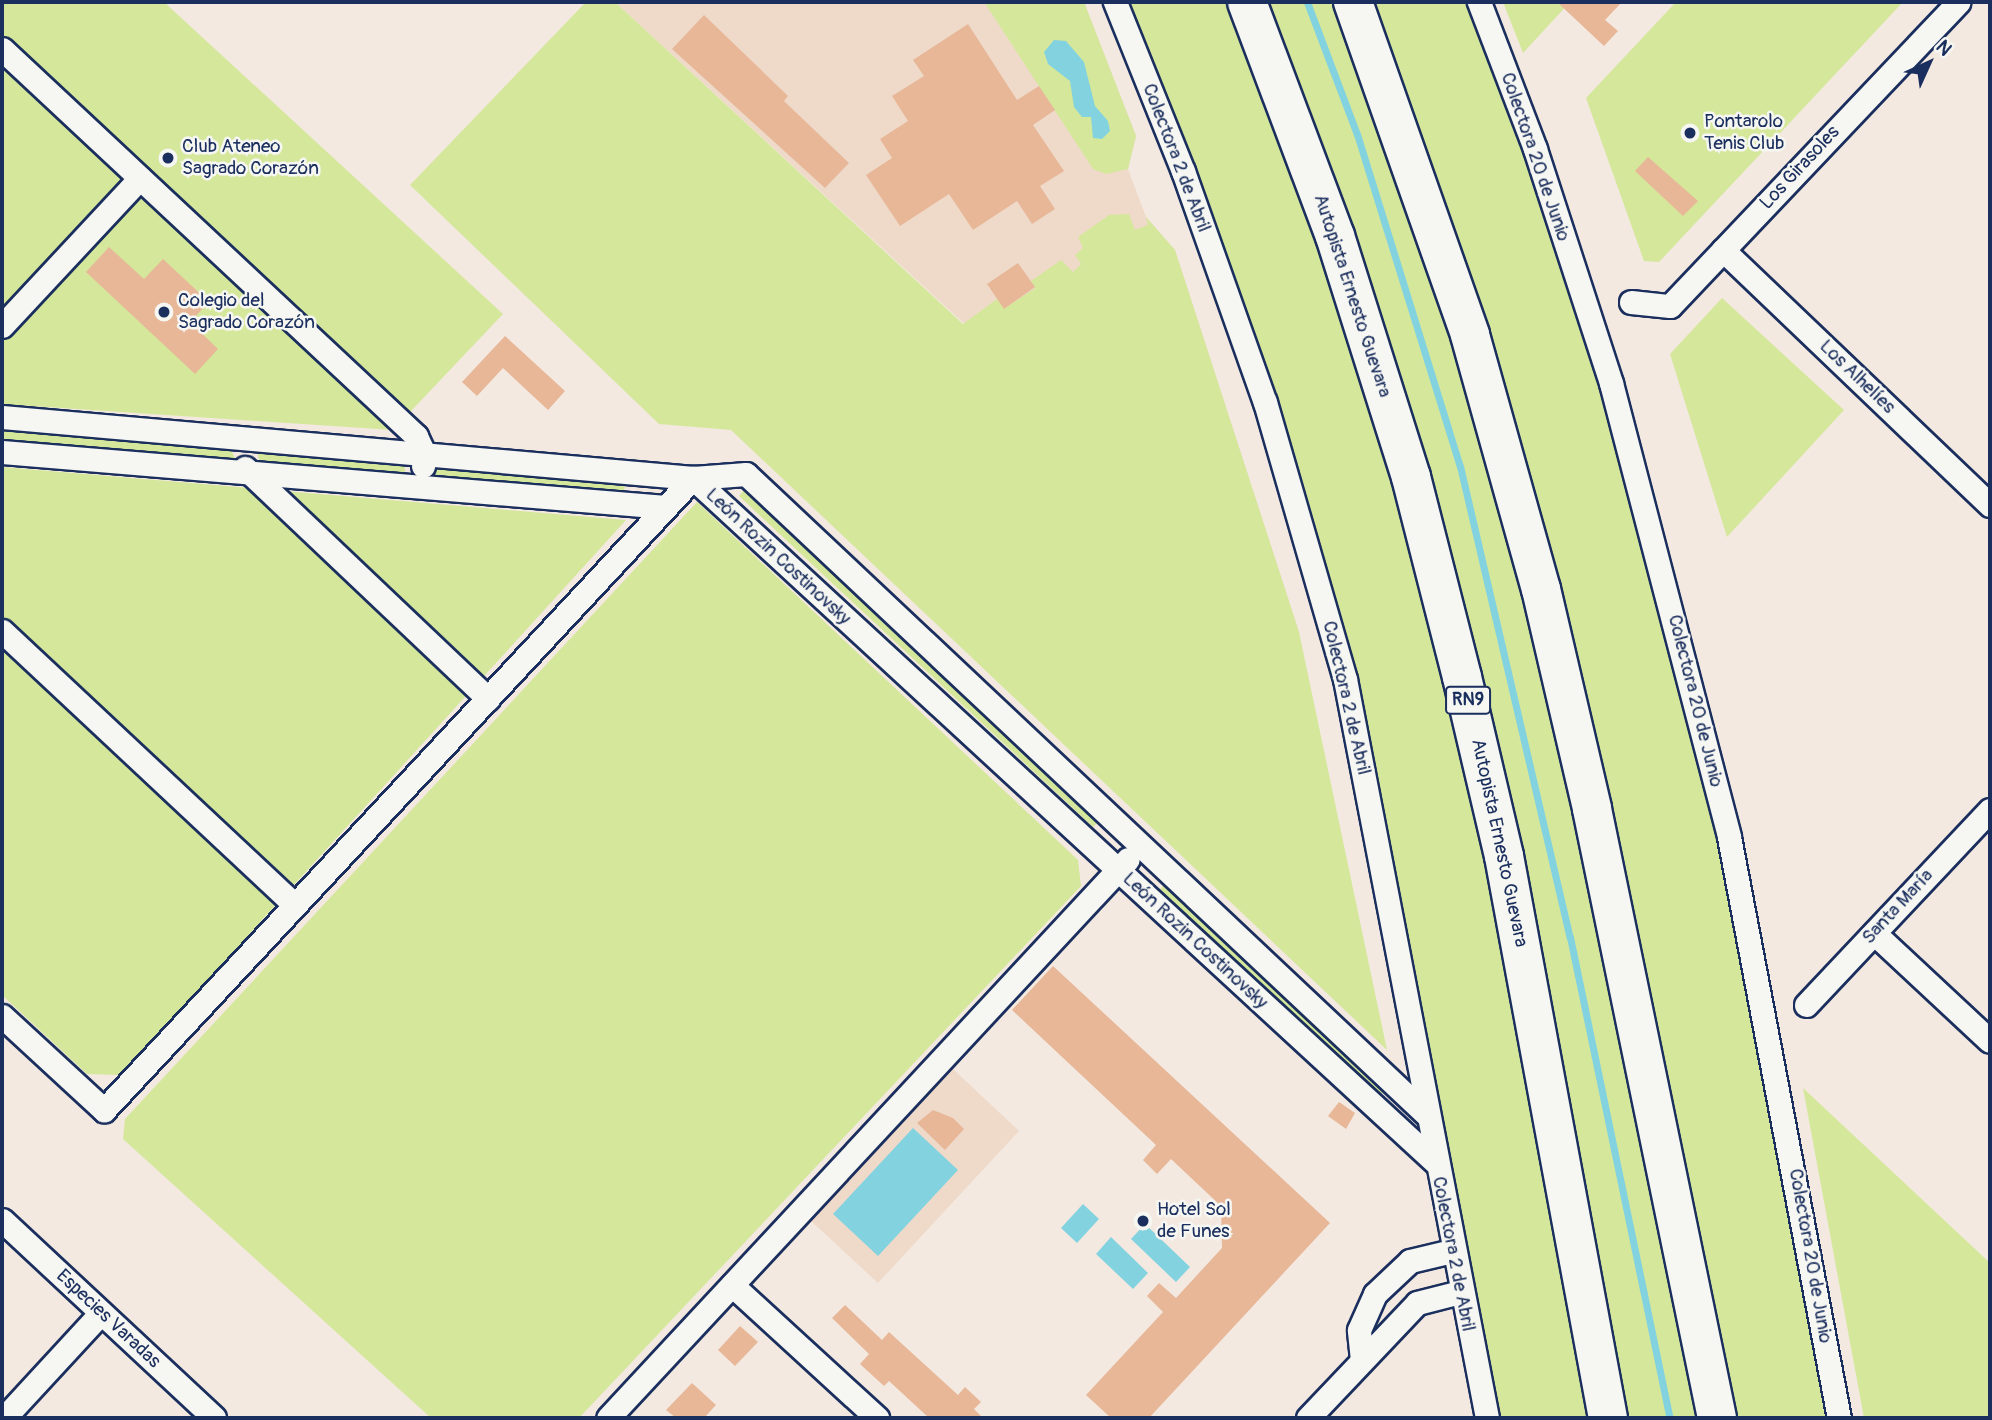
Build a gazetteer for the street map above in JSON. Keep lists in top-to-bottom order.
{
  "streets": {
    "highway": ["Autopista Ernesto Guevara", "RN9"],
    "street": [
      "Colectora 20 de Junio",
      "Colectora 2 de Abril",
      "Los Girasoles",
      "Los Alhelíes",
      "León Rozin Costinovsky",
      "Santa María",
      "Especies Varadas"
    ]
  },
  "crossings": [
    ["Colectora 2 de Abril", "León Rozin Costinovsky"],
    ["Los Girasoles", "Los Alhelíes"]
  ],
  "places": [
    "Pontarolo Tenis Club",
    "Club Ateneo Sagrado Corazón",
    "Colegio del Sagrado Corazón",
    "Hotel Sol de Funes"
  ],
  "north": "top right"
}
